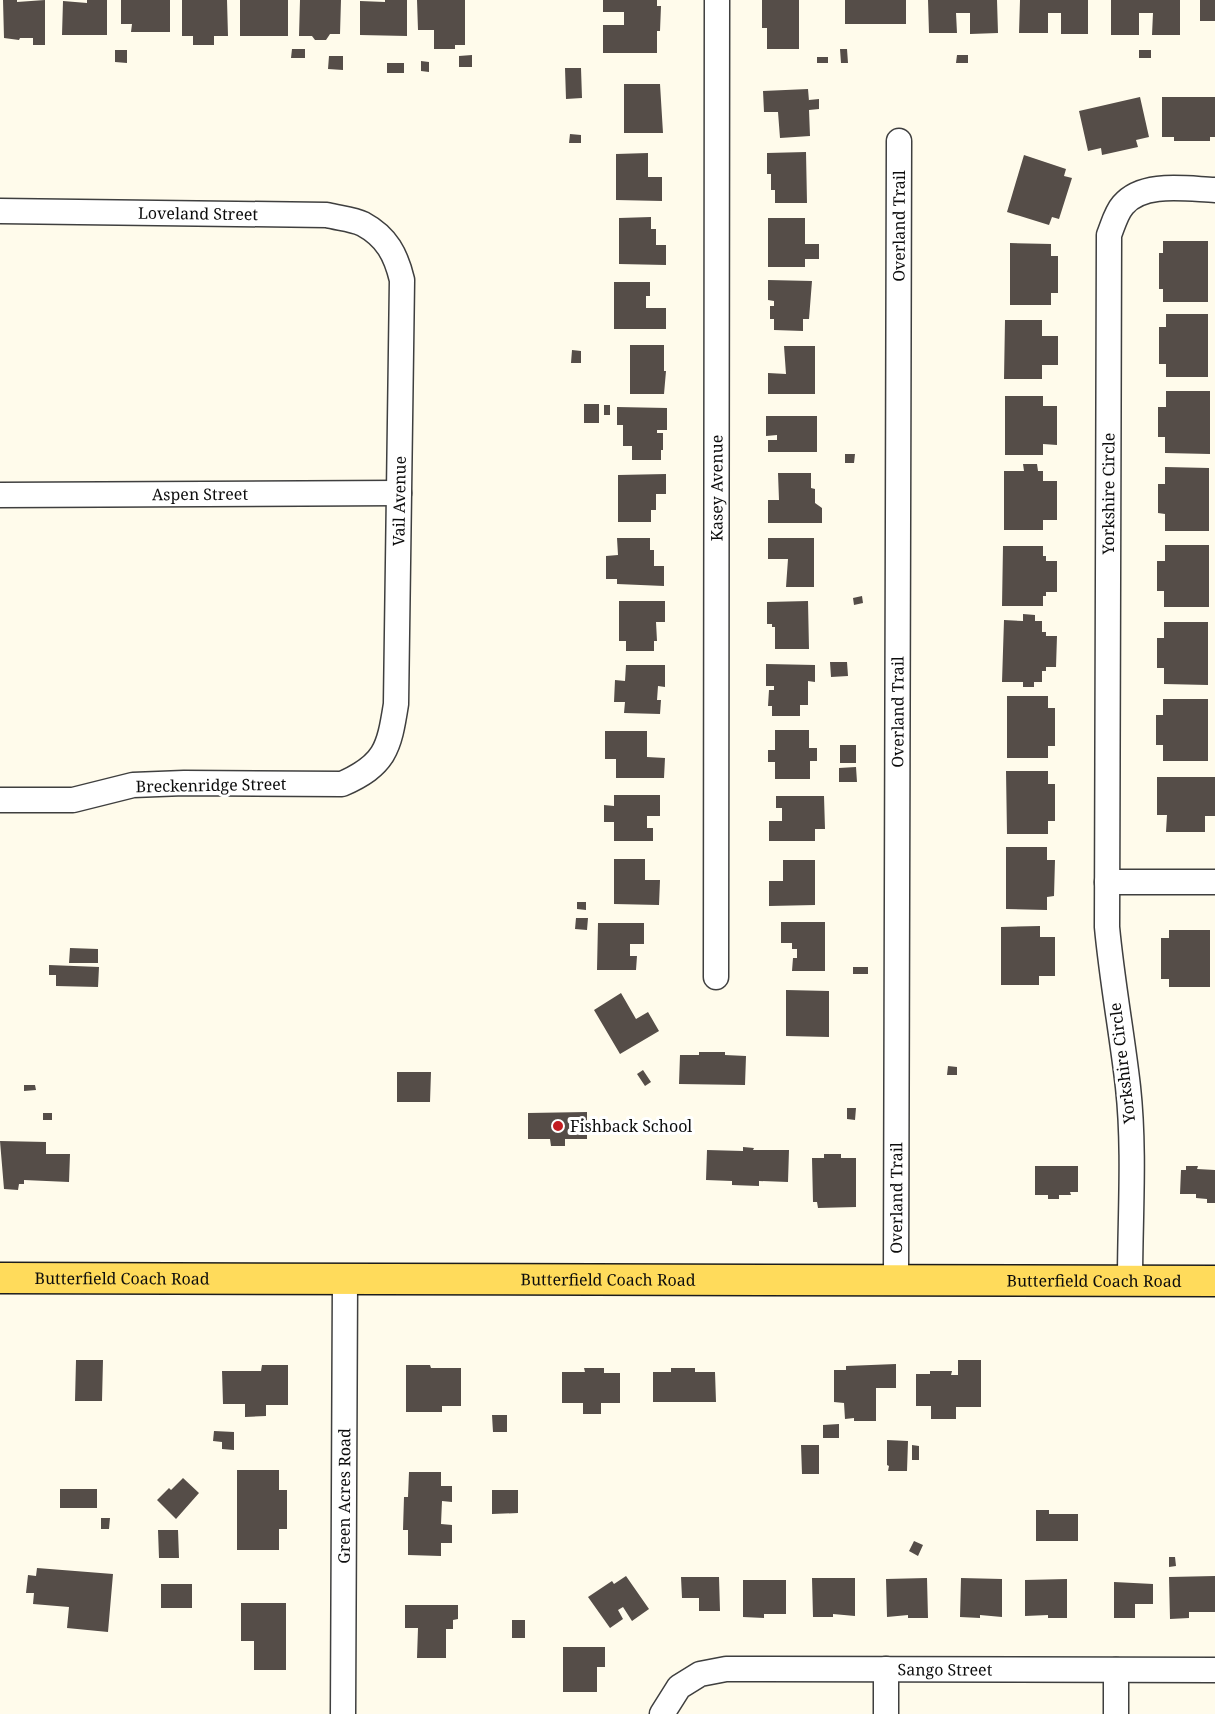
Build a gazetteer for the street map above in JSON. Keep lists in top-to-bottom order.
{
  "streets": {
    "main road": ["Butterfield Coach Road"],
    "street": [
      "Loveland Street",
      "Overland Trail",
      "Kasey Avenue",
      "Aspen Street",
      "Yorkshire Circle",
      "Vail Avenue",
      "Breckenridge Street",
      "Green Acres Road",
      "Sango Street"
    ]
  },
  "crossings": [
    ["Loveland Street", "Vail Avenue"],
    ["Overland Trail", "Butterfield Coach Road"],
    ["Aspen Street", "Vail Avenue"],
    ["Yorkshire Circle", "Butterfield Coach Road"],
    ["Vail Avenue", "Breckenridge Street"],
    ["Butterfield Coach Road", "Green Acres Road"]
  ],
  "places": ["Fishback School"]
}
